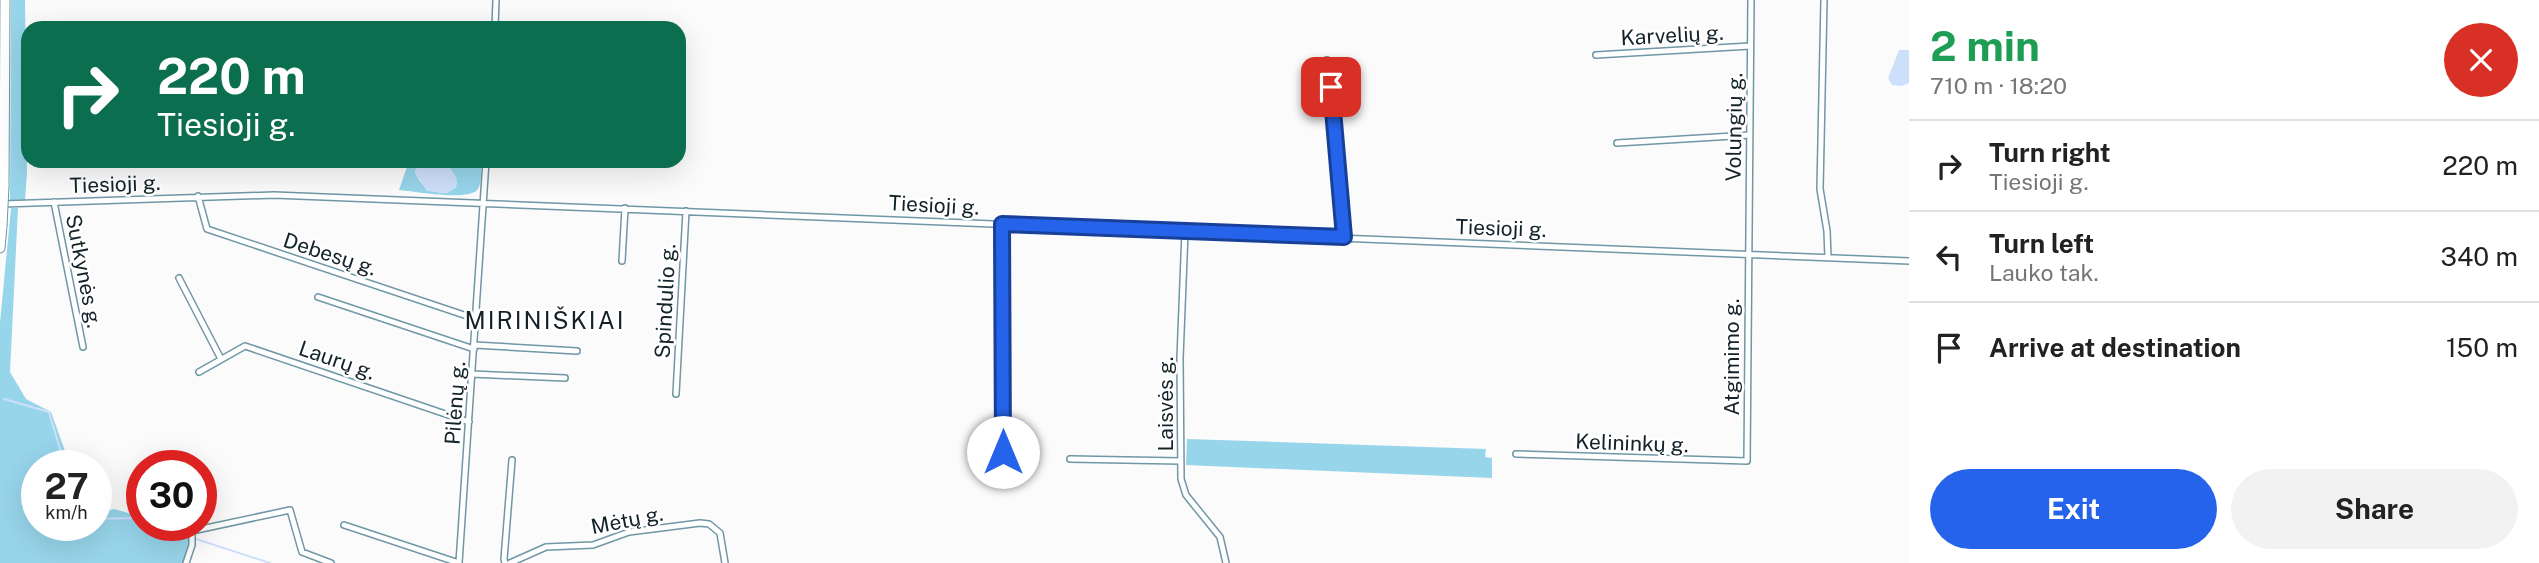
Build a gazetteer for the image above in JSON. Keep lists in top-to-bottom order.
{
  "streets": {
    "street": [
      "Karvelių g.",
      "Volungių g.",
      "Tiesioji g.",
      "Debesų g.",
      "Sutkynės g.",
      "Spindulio g.",
      "Atgimimo g.",
      "Laurų g.",
      "Pilėnų g.",
      "Laisvės g.",
      "Kelininkų g.",
      "Mėtų g."
    ]
  },
  "crossings": [
    ["Karvelių g.", "Volungių g."],
    ["Volungių g.", "Tiesioji g."],
    ["Volungių g.", "Atgimimo g."],
    ["Tiesioji g.", "Debesų g."],
    ["Tiesioji g.", "Sutkynės g."],
    ["Tiesioji g.", "Spindulio g."],
    ["Tiesioji g.", "Atgimimo g."],
    ["Tiesioji g.", "Pilėnų g."],
    ["Tiesioji g.", "Laisvės g."],
    ["Debesų g.", "Pilėnų g."],
    ["Atgimimo g.", "Kelininkų g."],
    ["Laurų g.", "Pilėnų g."]
  ],
  "districts": ["MIRINIŠKIAI"],
  "page": {
    "heading": ["2 min", "710 m · 18:20"],
    "turn": ["220 m", "Tiesioji g."],
    "list": [
      {
        "name": "Turn right",
        "note": "Tiesioji g.",
        "value": "220 m"
      },
      {
        "name": "Turn left",
        "note": "Lauko tak.",
        "value": "340 m"
      },
      {
        "name": "Arrive at destination",
        "value": "150 m"
      }
    ],
    "speed": "27 km/h",
    "limit": "30",
    "buttons": ["Exit", "Share"]
  }
}
